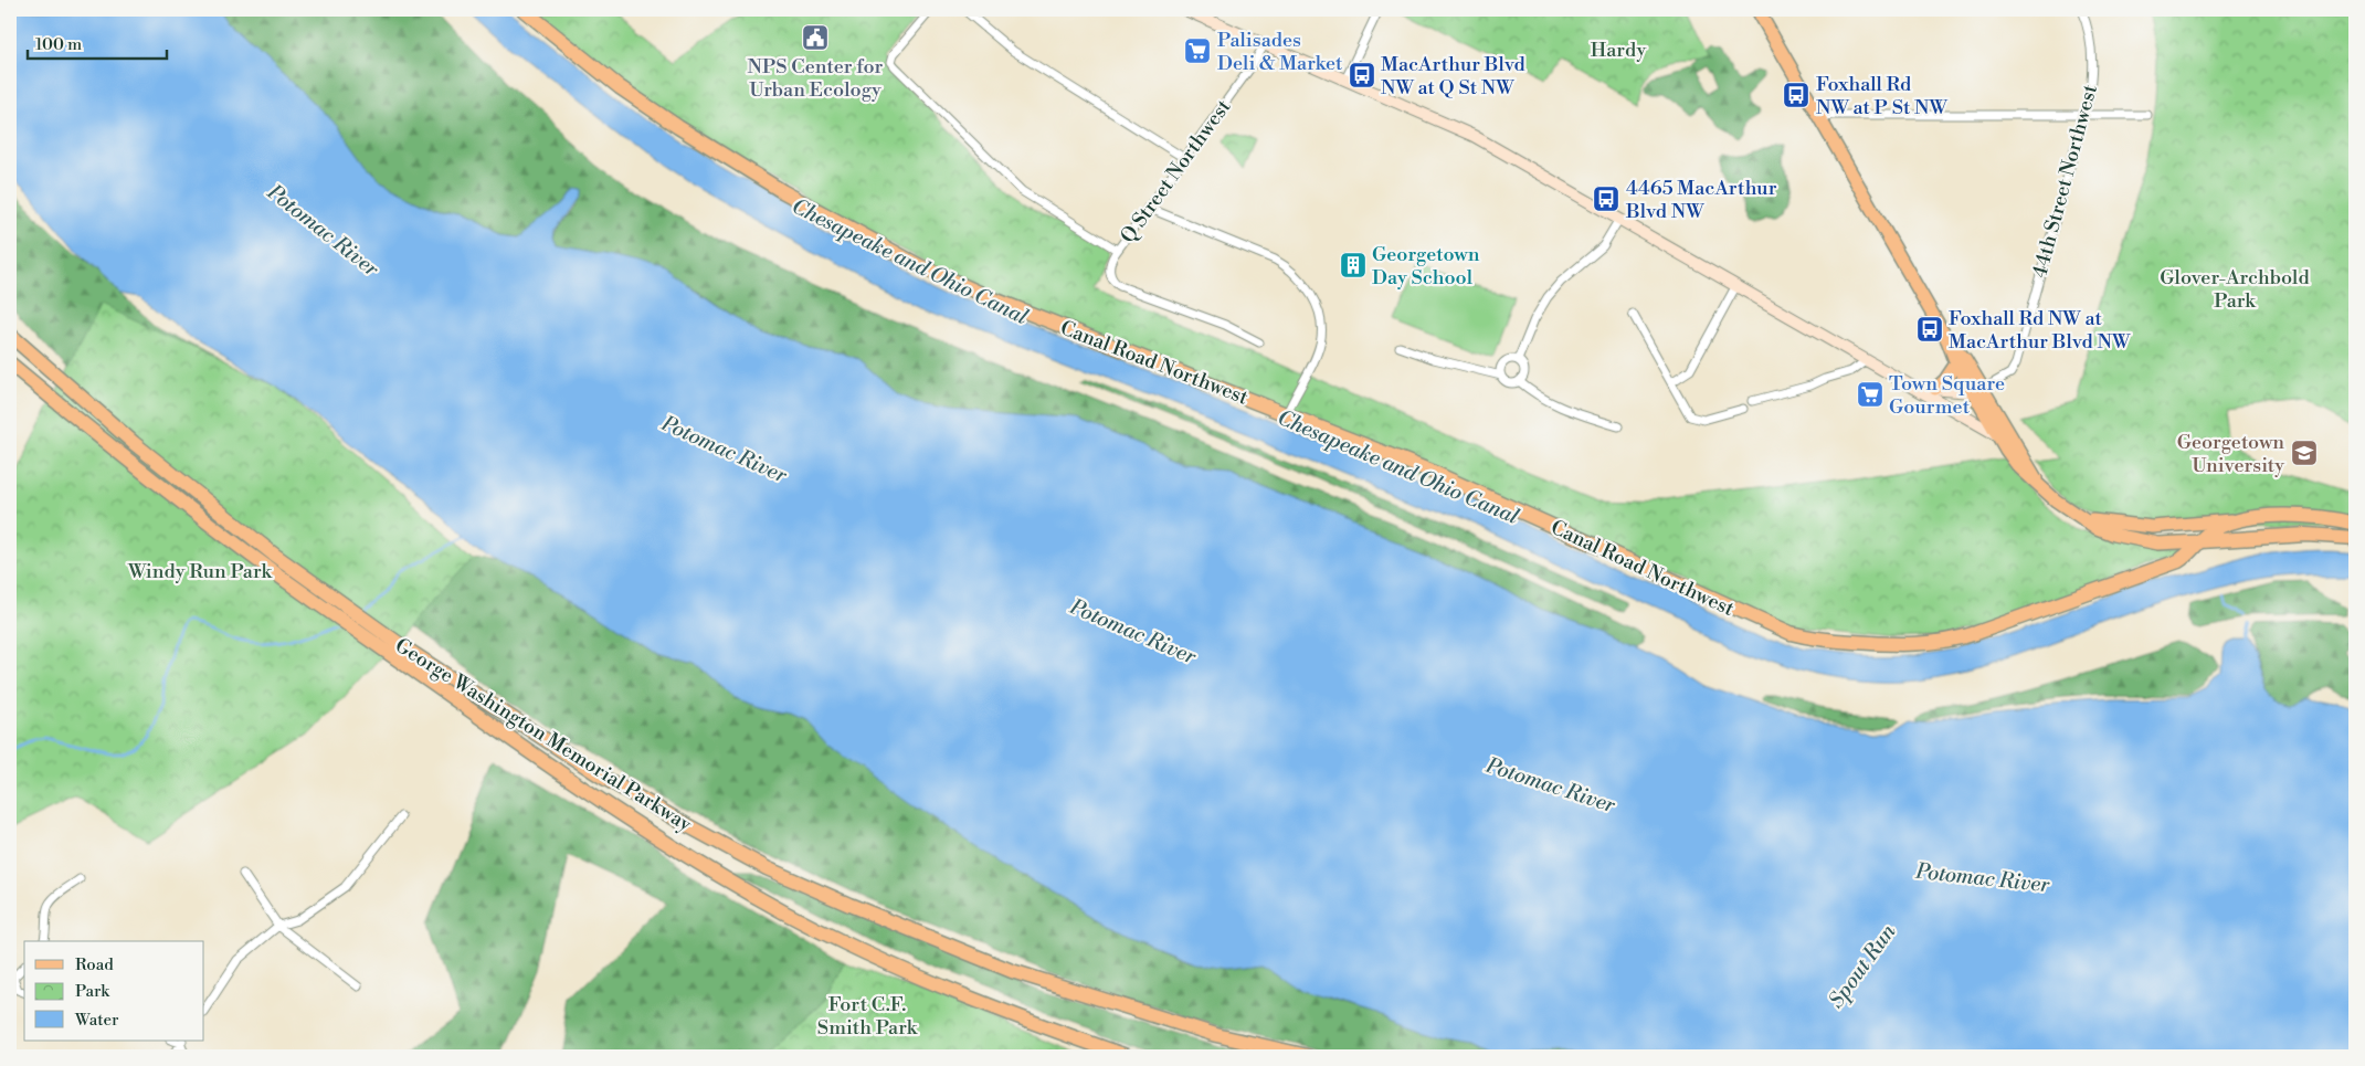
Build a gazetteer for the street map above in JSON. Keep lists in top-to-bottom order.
{
  "streets": {
    "highway": ["Canal Road Northwest", "George Washington Memorial Parkway"],
    "street": ["Q Street Northwest", "44th Street Northwest"]
  },
  "water": ["Potomac River", "Chesapeake and Ohio Canal", "Spout Run"],
  "parks": [
    "Hardy",
    "Glover-Archbold Park",
    "Windy Run Park",
    "Fort C.F. Smith Park"
  ],
  "places": {
    "public building": ["NPS Center for Urban Ecology"],
    "supermarket": ["Palisades Deli & Market", "Town Square Gourmet"],
    "bus stop": [
      "MacArthur Blvd NW at Q St NW",
      "Foxhall Rd NW at P St NW",
      "4465 MacArthur Blvd NW",
      "Foxhall Rd NW at MacArthur Blvd NW"
    ],
    "building": ["Georgetown Day School"],
    "school or university": ["Georgetown University"]
  },
  "legend": ["Road", "Park", "Water"],
  "scale_bar": "100 m"
}
